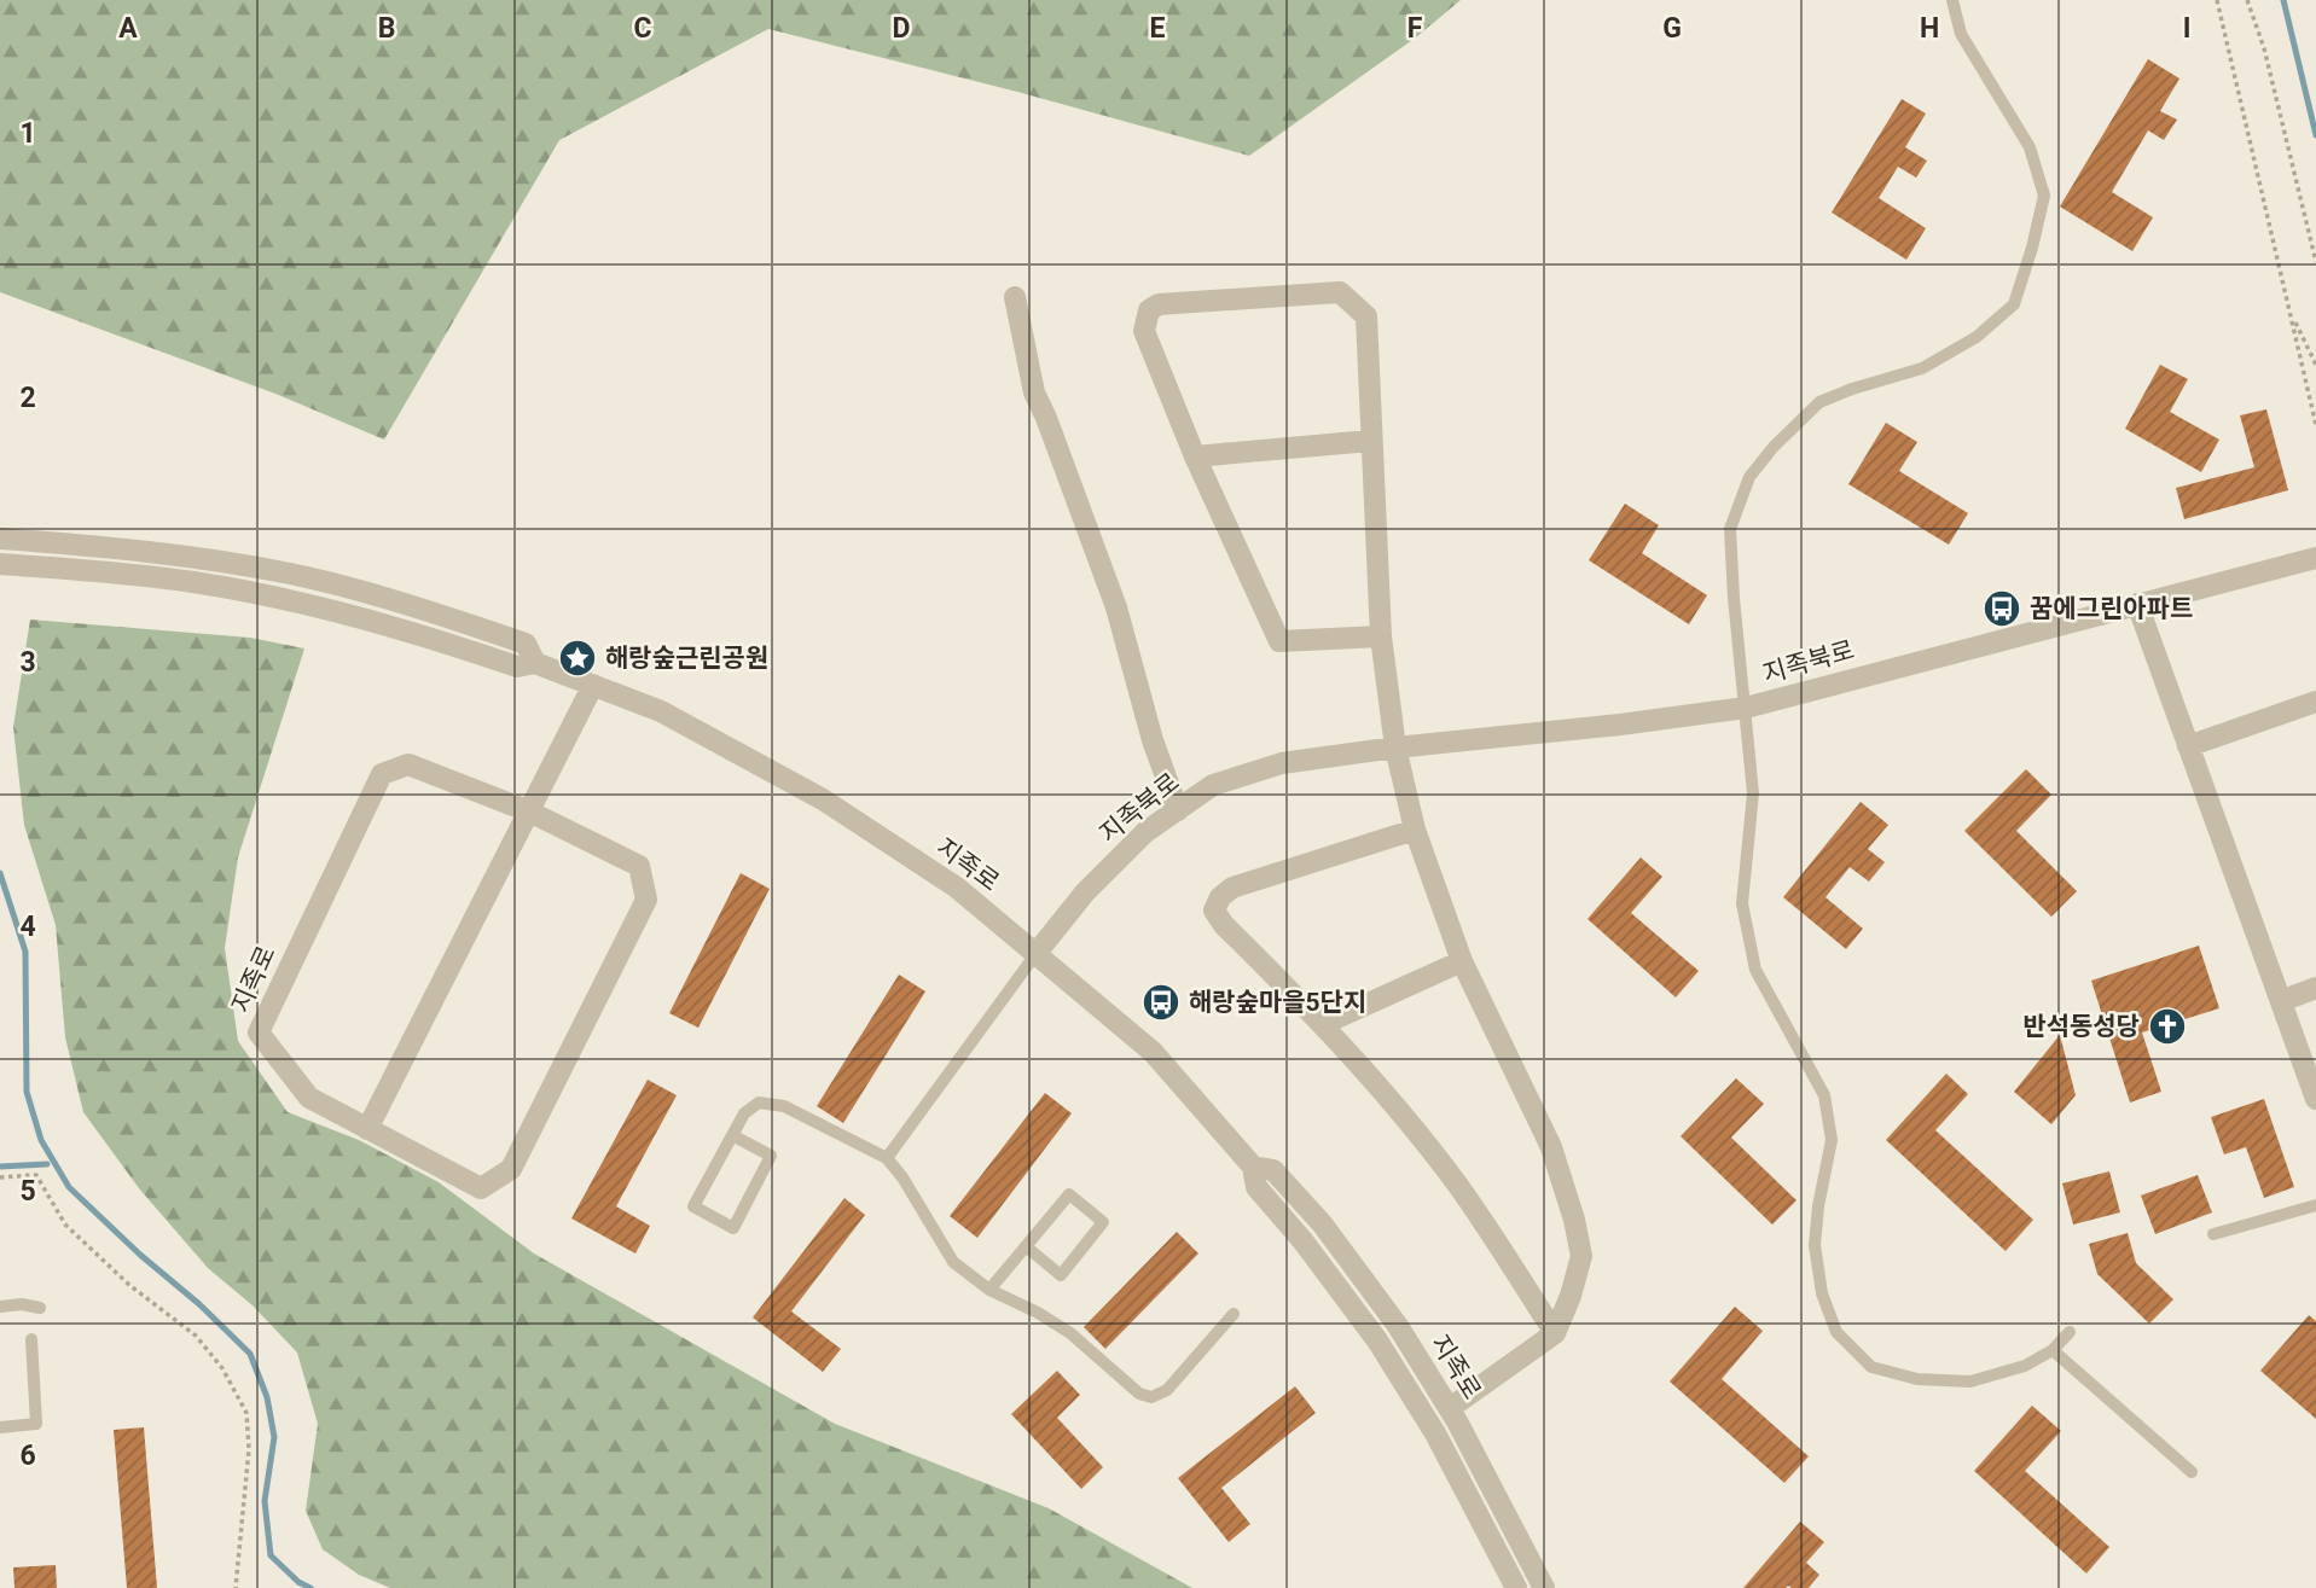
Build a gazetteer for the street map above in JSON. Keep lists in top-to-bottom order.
{
  "streets": {
    "street": ["지족북로", "지족로"]
  },
  "crossings": [
    ["지족북로", "지족로"]
  ],
  "places": {
    "bus stop": ["꿈에그린아파트", "해랑숲마을5단지"],
    "place": ["해랑숲근린공원"],
    "church": ["반석동성당"]
  },
  "grid": {
    "columns": [
      "A",
      "B",
      "C",
      "D",
      "E",
      "F",
      "G",
      "H",
      "I"
    ],
    "rows": [
      "1",
      "2",
      "3",
      "4",
      "5",
      "6"
    ]
  }
}
